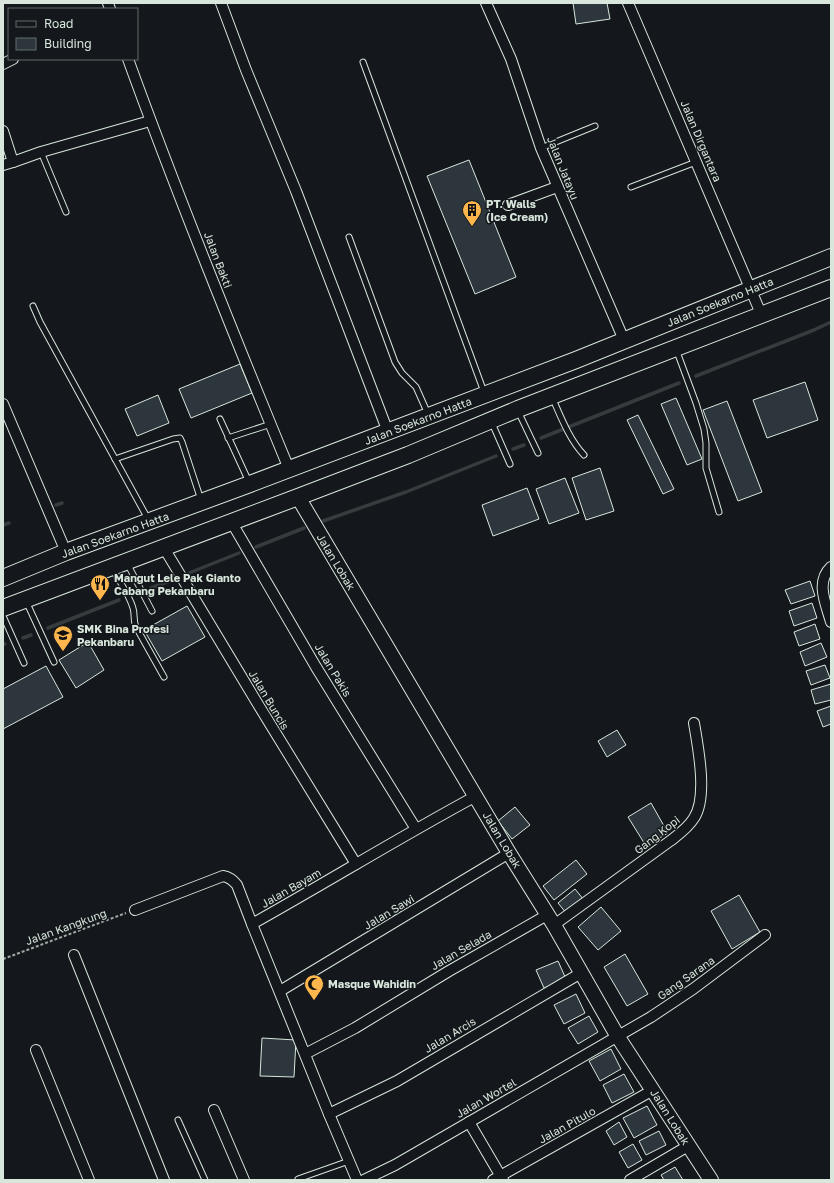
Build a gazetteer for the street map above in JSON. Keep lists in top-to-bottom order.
{
  "streets": {
    "main road": ["Jalan Soekarno Hatta", "Jalan Lobak"],
    "street": [
      "Jalan Dirgantara",
      "Jalan Jatayu",
      "Jalan Bakti",
      "Jalan Pakis",
      "Jalan Buncis",
      "Gang Kopi",
      "Jalan Bayam",
      "Jalan Sawi",
      "Jalan Selada",
      "Gang Sarana",
      "Jalan Arcis",
      "Jalan Wortel",
      "Jalan Pitulo"
    ],
    "path": ["Jalan Kangkung"]
  },
  "crossings": [
    ["Jalan Dirgantara", "Jalan Soekarno Hatta"],
    ["Jalan Jatayu", "Jalan Soekarno Hatta"],
    ["Jalan Bakti", "Jalan Soekarno Hatta"],
    ["Jalan Lobak", "Gang Kopi"],
    ["Jalan Lobak", "Jalan Bayam"],
    ["Jalan Lobak", "Jalan Sawi"],
    ["Jalan Lobak", "Jalan Selada"],
    ["Jalan Lobak", "Gang Sarana"],
    ["Jalan Lobak", "Jalan Arcis"],
    ["Jalan Lobak", "Jalan Wortel"],
    ["Jalan Lobak", "Jalan Pitulo"],
    ["Jalan Pakis", "Jalan Bayam"],
    ["Jalan Buncis", "Jalan Bayam"],
    ["Gang Kopi", "Jalan Selada"],
    ["Jalan Bayam", "Jalan Kangkung"],
    ["Gang Sarana", "Jalan Wortel"]
  ],
  "places": {
    "building": ["PT. Walls (Ice Cream)"],
    "restaurant": ["Mangut Lele Pak Gianto Cabang Pekanbaru"],
    "school or university": ["SMK Bina Profesi Pekanbaru"],
    "mosque": ["Masque Wahidin"]
  },
  "legend": ["Road", "Building"]
}
